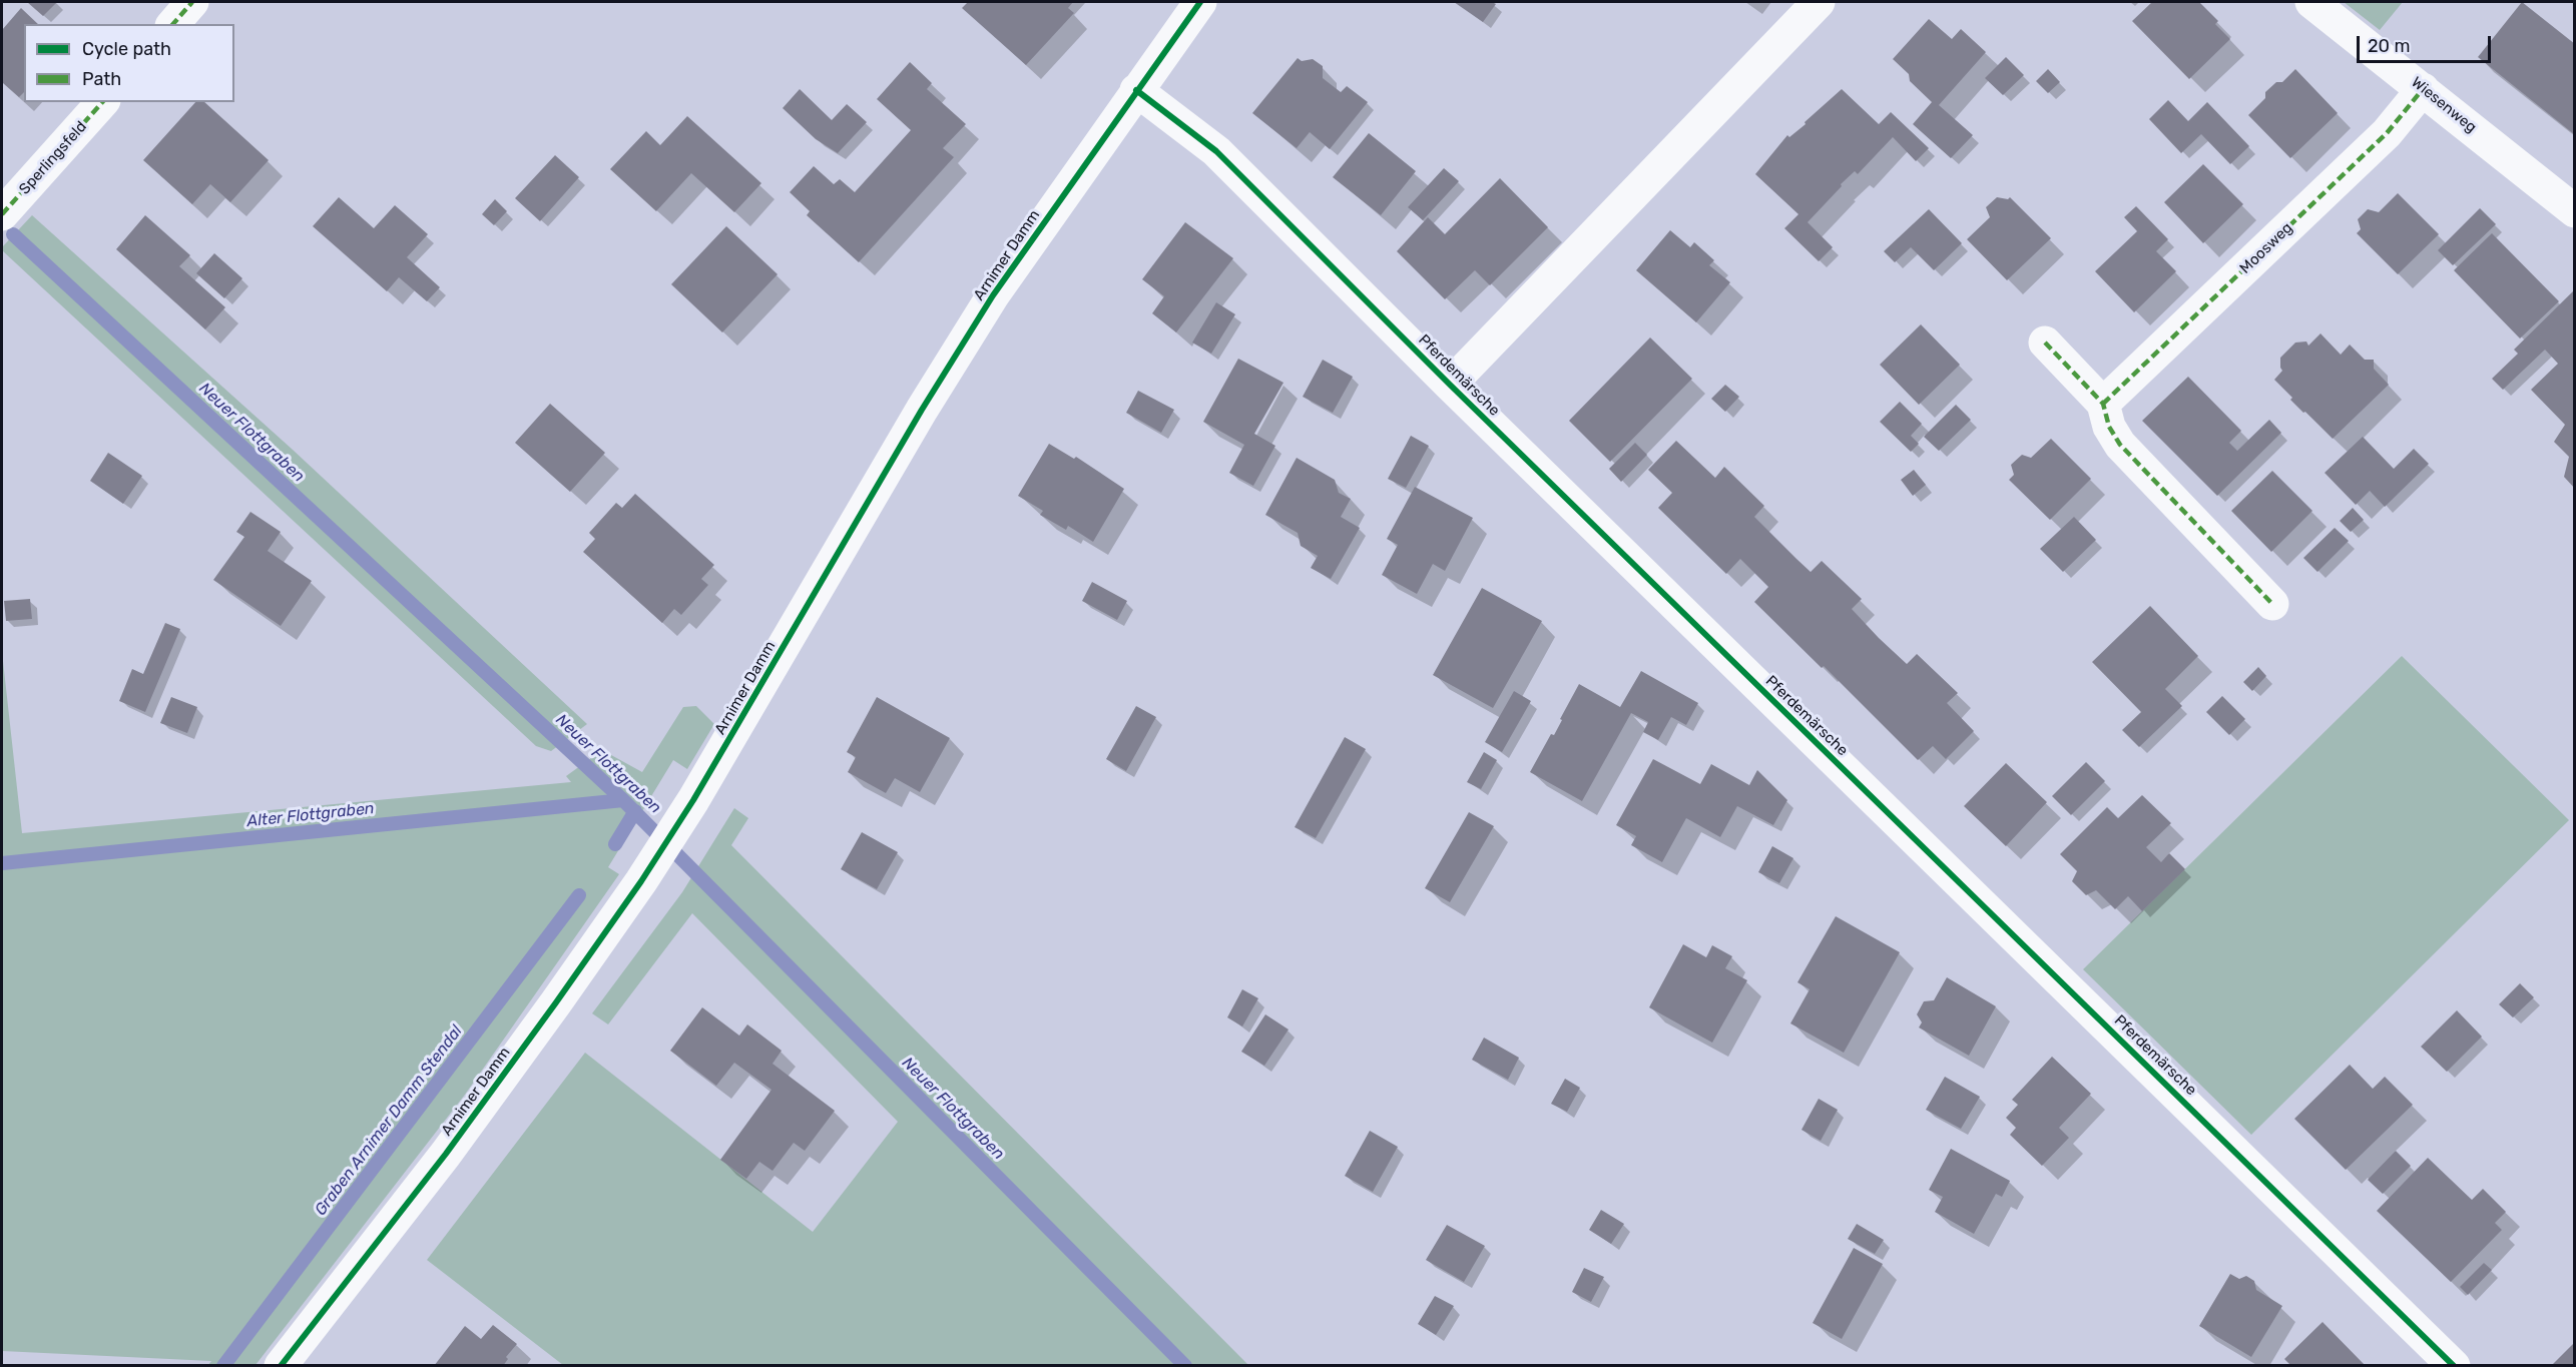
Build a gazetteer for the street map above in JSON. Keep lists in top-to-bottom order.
{
  "streets": {
    "street": [
      "Wiesenweg",
      "Sperlingsfeld",
      "Moosweg",
      "Arnimer Damm",
      "Pferdemärsche"
    ]
  },
  "crossings": [
    ["Wiesenweg", "Moosweg"],
    ["Arnimer Damm", "Pferdemärsche"]
  ],
  "water": ["Neuer Flottgraben", "Alter Flottgraben", "Graben Arnimer Damm Stendal"],
  "legend": ["Cycle path", "Path"],
  "scale_bar": "20 m"
}
